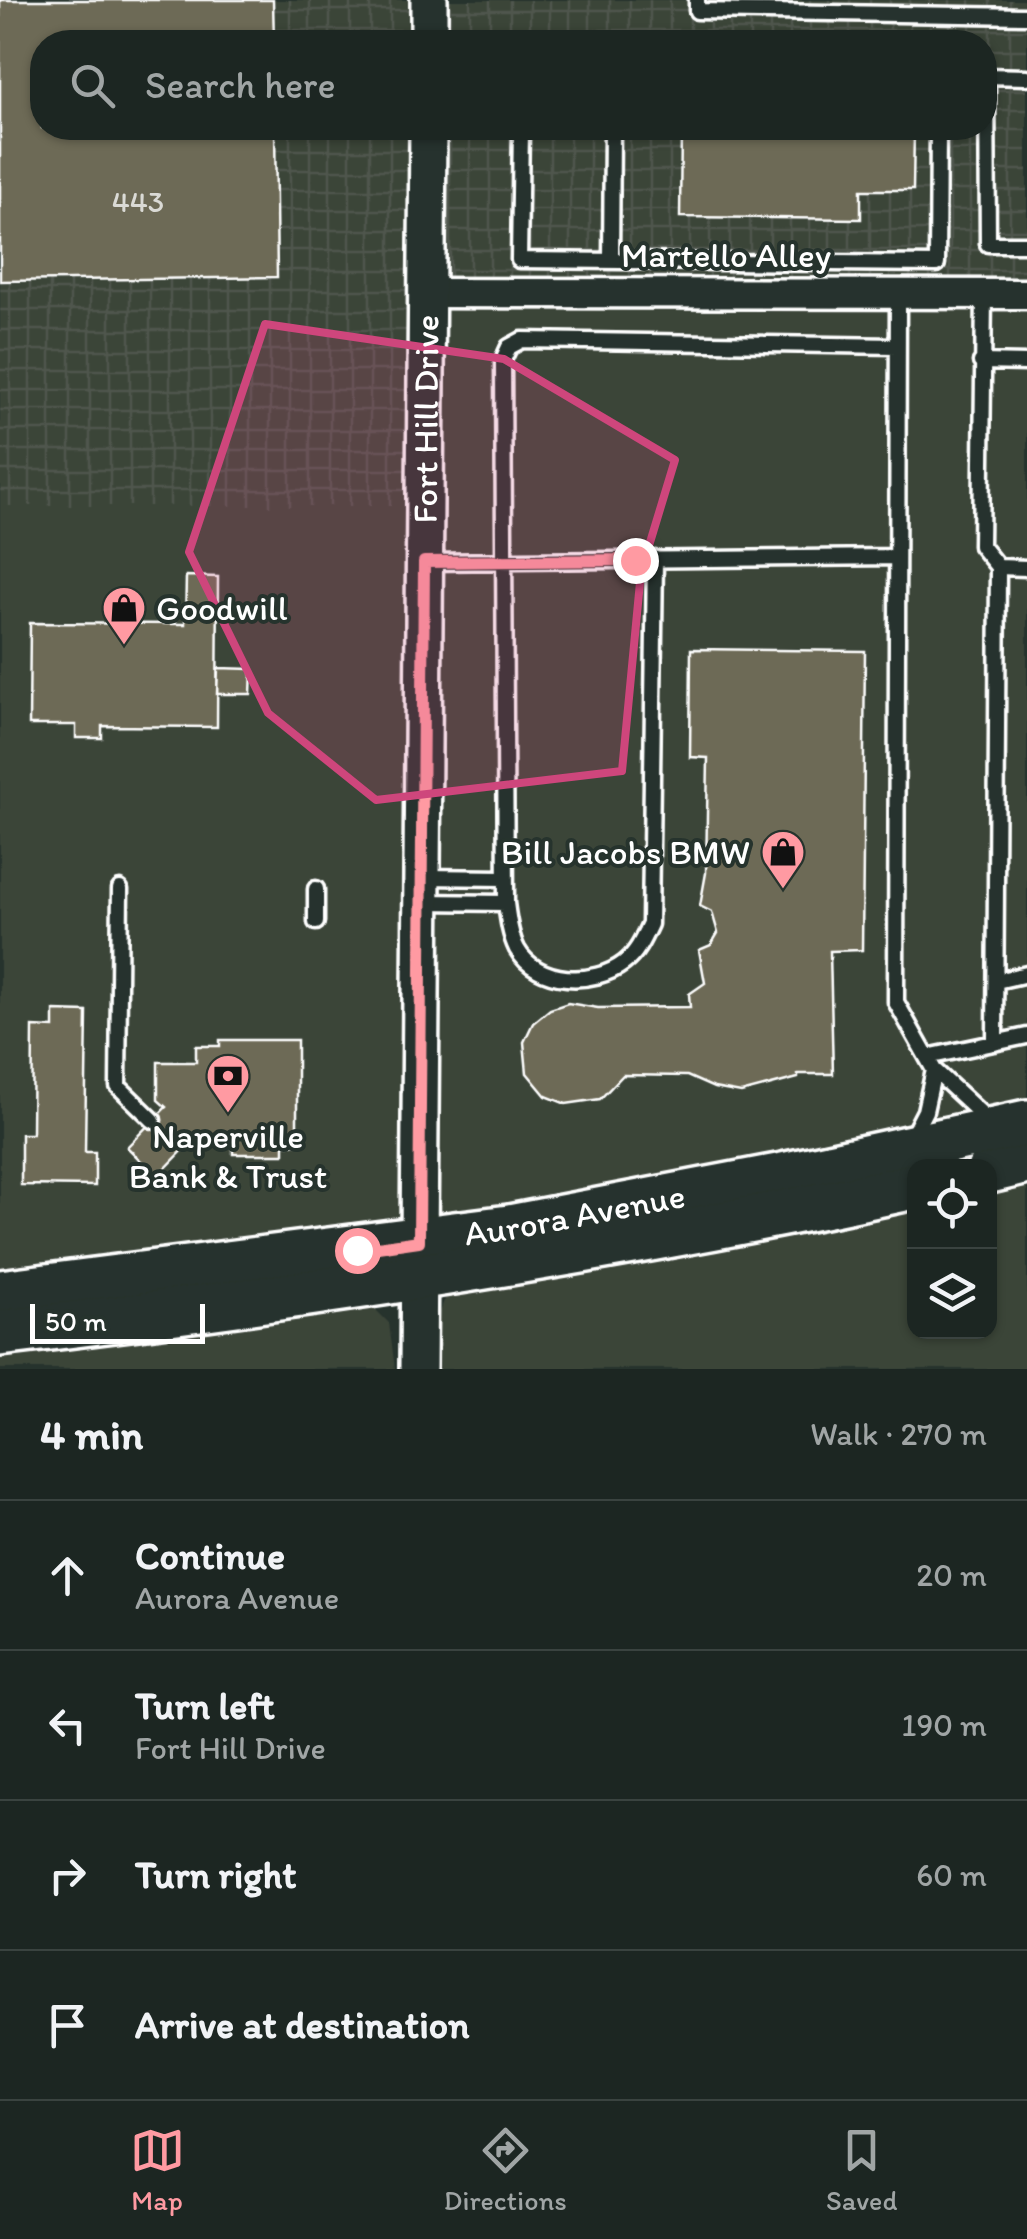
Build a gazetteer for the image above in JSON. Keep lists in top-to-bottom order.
{
  "streets": {
    "main road": ["Aurora Avenue"],
    "street": ["Martello Alley", "Fort Hill Drive"]
  },
  "crossings": [
    ["Martello Alley", "Fort Hill Drive"],
    ["Fort Hill Drive", "Aurora Avenue"]
  ],
  "places": {
    "shop": ["Goodwill", "Bill Jacobs BMW"],
    "bank": ["Naperville Bank & Trust"]
  },
  "house_numbers": ["443"],
  "scale_bar": "50 m",
  "page": {
    "search": "Search here",
    "scale": "50 m",
    "heading": ["4 min", "Walk · 270 m"],
    "list": [
      ["Continue", "Aurora Avenue", "20 m"],
      ["Turn left", "Fort Hill Drive", "190 m"],
      ["Turn right", "60 m"],
      "Arrive at destination"
    ],
    "nav": ["Map", "Directions", "Saved"]
  }
}
